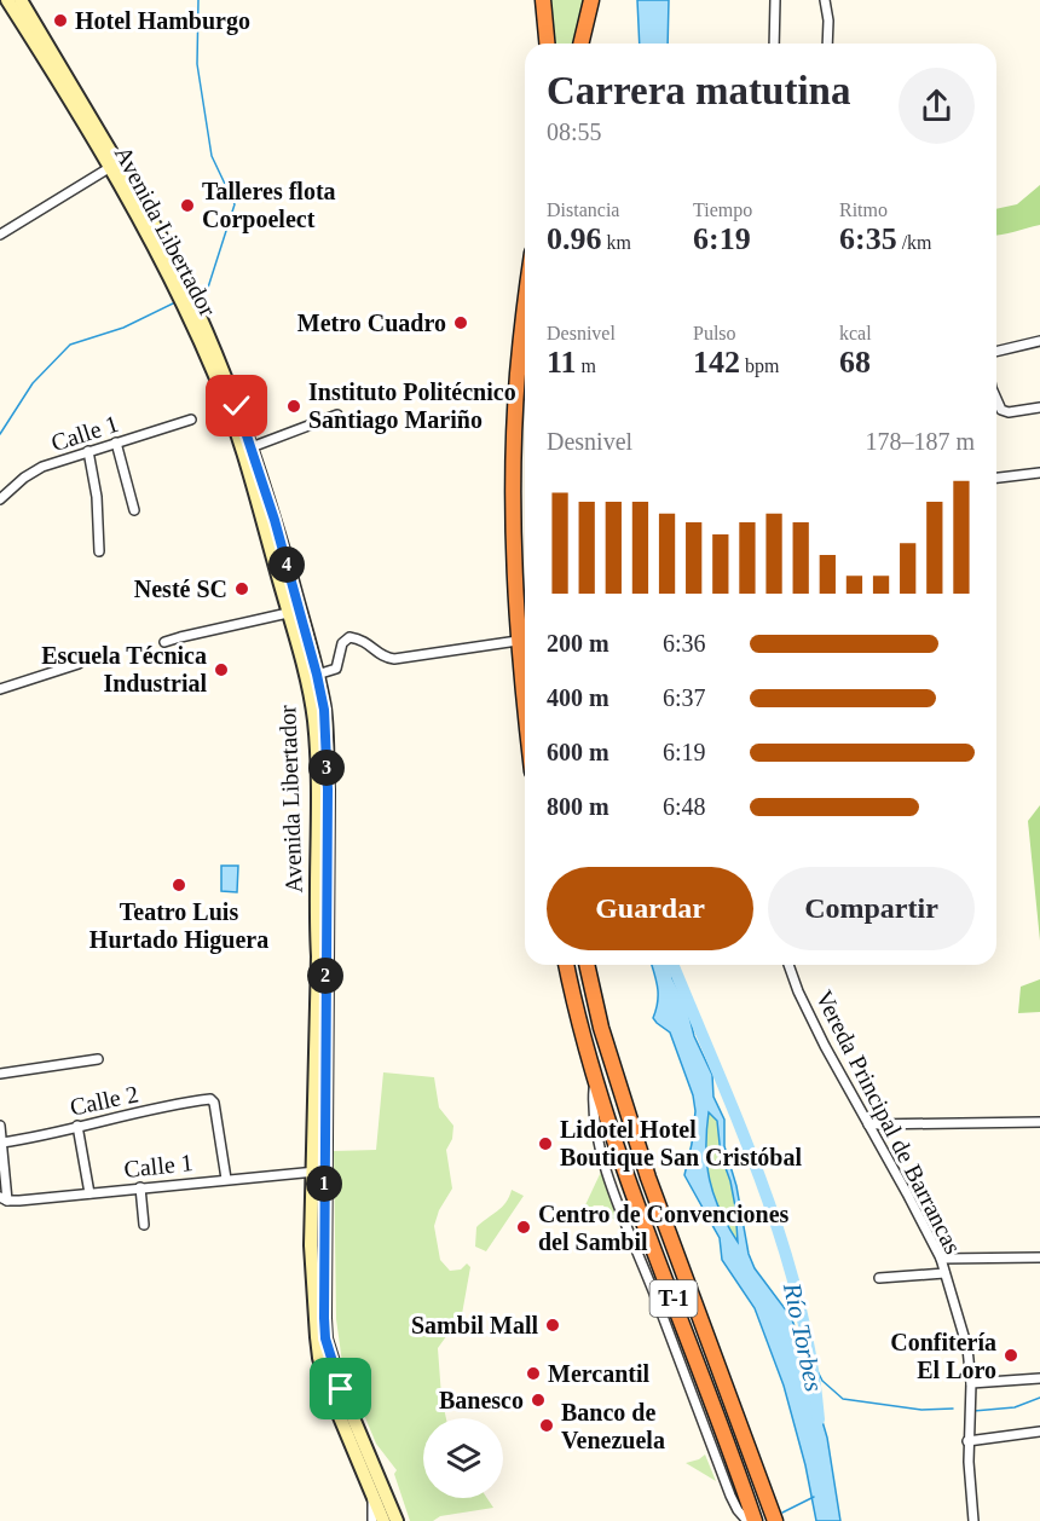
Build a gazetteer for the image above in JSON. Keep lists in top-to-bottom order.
{
  "streets": {
    "highway": ["T-1"],
    "main road": ["Avenida Libertador"],
    "street": ["Calle 1", "Calle 2", "Vereda Principal de Barrancas"]
  },
  "crossings": [
    ["Avenida Libertador", "Calle 1"],
    ["Calle 1", "Calle 2"]
  ],
  "water": ["Río Torbes"],
  "places": [
    "Hotel Hamburgo",
    "Talleres flota Corpoelect",
    "Metro Cuadro",
    "Instituto Politécnico Santiago Mariño",
    "Nesté SC",
    "Escuela Técnica Industrial",
    "Teatro Luis Hurtado Higuera",
    "Lidotel Hotel Boutique San Cristóbal",
    "Centro de Convenciones del Sambil",
    "Sambil Mall",
    "Confitería El Loro",
    "Mercantil",
    "Banesco",
    "Banco de Venezuela"
  ],
  "page": {
    "heading": ["Carrera matutina", "08:55"],
    "stats": [
      ["Distancia", "0.96 km"],
      ["Tiempo", "6:19"],
      ["Ritmo", "6:35 /km"],
      ["Desnivel", "11 m"],
      ["Pulso", "142 bpm"],
      ["kcal", "68"]
    ],
    "chart": ["Desnivel", "178–187 m"],
    "pins": [
      "4",
      "3",
      "2",
      "1"
    ],
    "list": [
      {
        "name": "200 m",
        "note": "6:36"
      },
      {
        "name": "400 m",
        "note": "6:37"
      },
      {
        "name": "600 m",
        "note": "6:19"
      },
      {
        "name": "800 m",
        "note": "6:48"
      }
    ],
    "buttons": ["Guardar", "Compartir"]
  }
}
